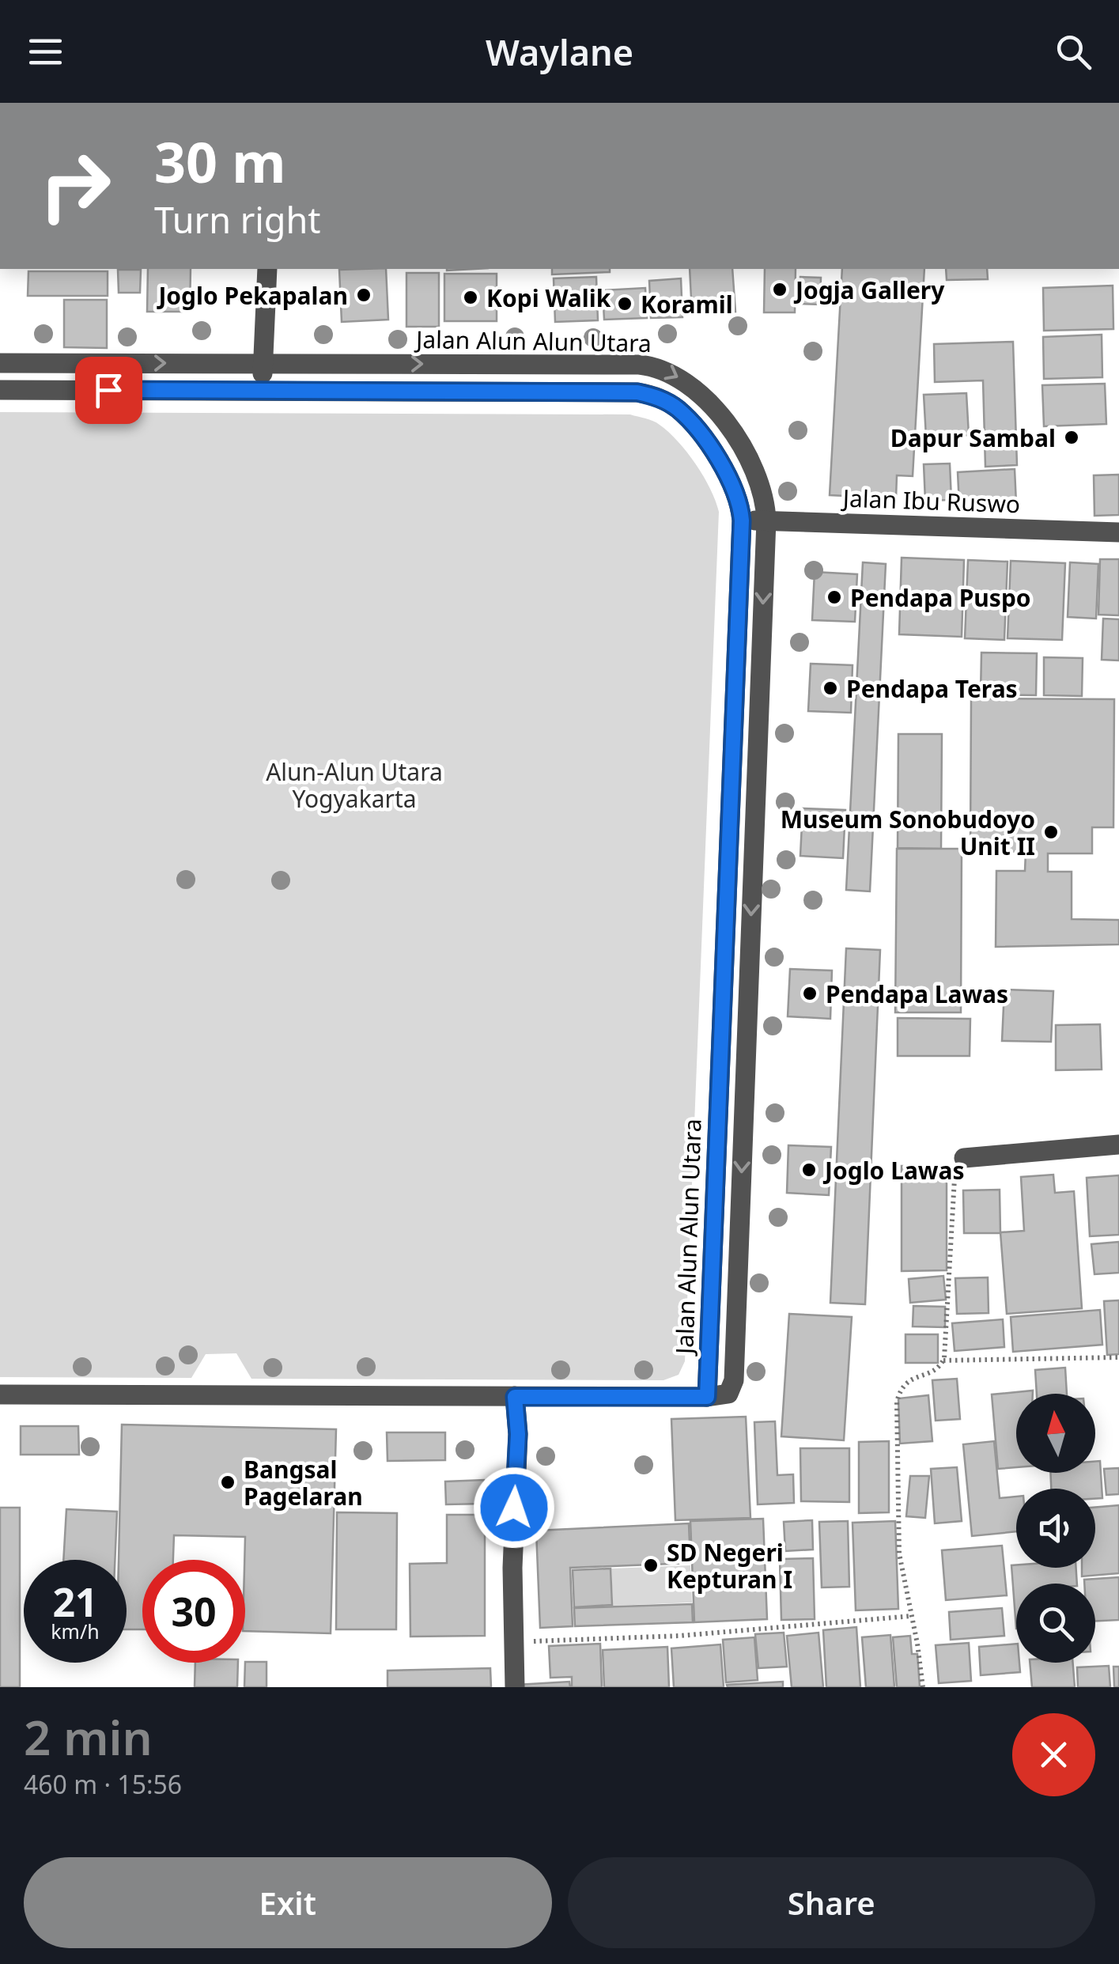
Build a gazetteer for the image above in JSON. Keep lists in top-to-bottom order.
{
  "streets": {
    "street": ["Jalan Alun Alun Utara", "Jalan Ibu Ruswo"]
  },
  "crossings": [
    ["Jalan Alun Alun Utara", "Jalan Ibu Ruswo"]
  ],
  "parks": ["Alun-Alun Utara Yogyakarta"],
  "places": [
    "Jogja Gallery",
    "Joglo Pekapalan",
    "Kopi Walik",
    "Koramil",
    "Dapur Sambal",
    "Pendapa Puspo",
    "Pendapa Teras",
    "Museum Sonobudoyo Unit II",
    "Pendapa Lawas",
    "Joglo Lawas",
    "Bangsal Pagelaran",
    "SD Negeri Kepturan I"
  ],
  "north": "top",
  "page": {
    "header": "Waylane",
    "turn": ["30 m", "Turn right"],
    "speed": "21 km/h",
    "limit": "30",
    "heading": ["2 min", "460 m · 15:56"],
    "buttons": ["Exit", "Share"]
  }
}
